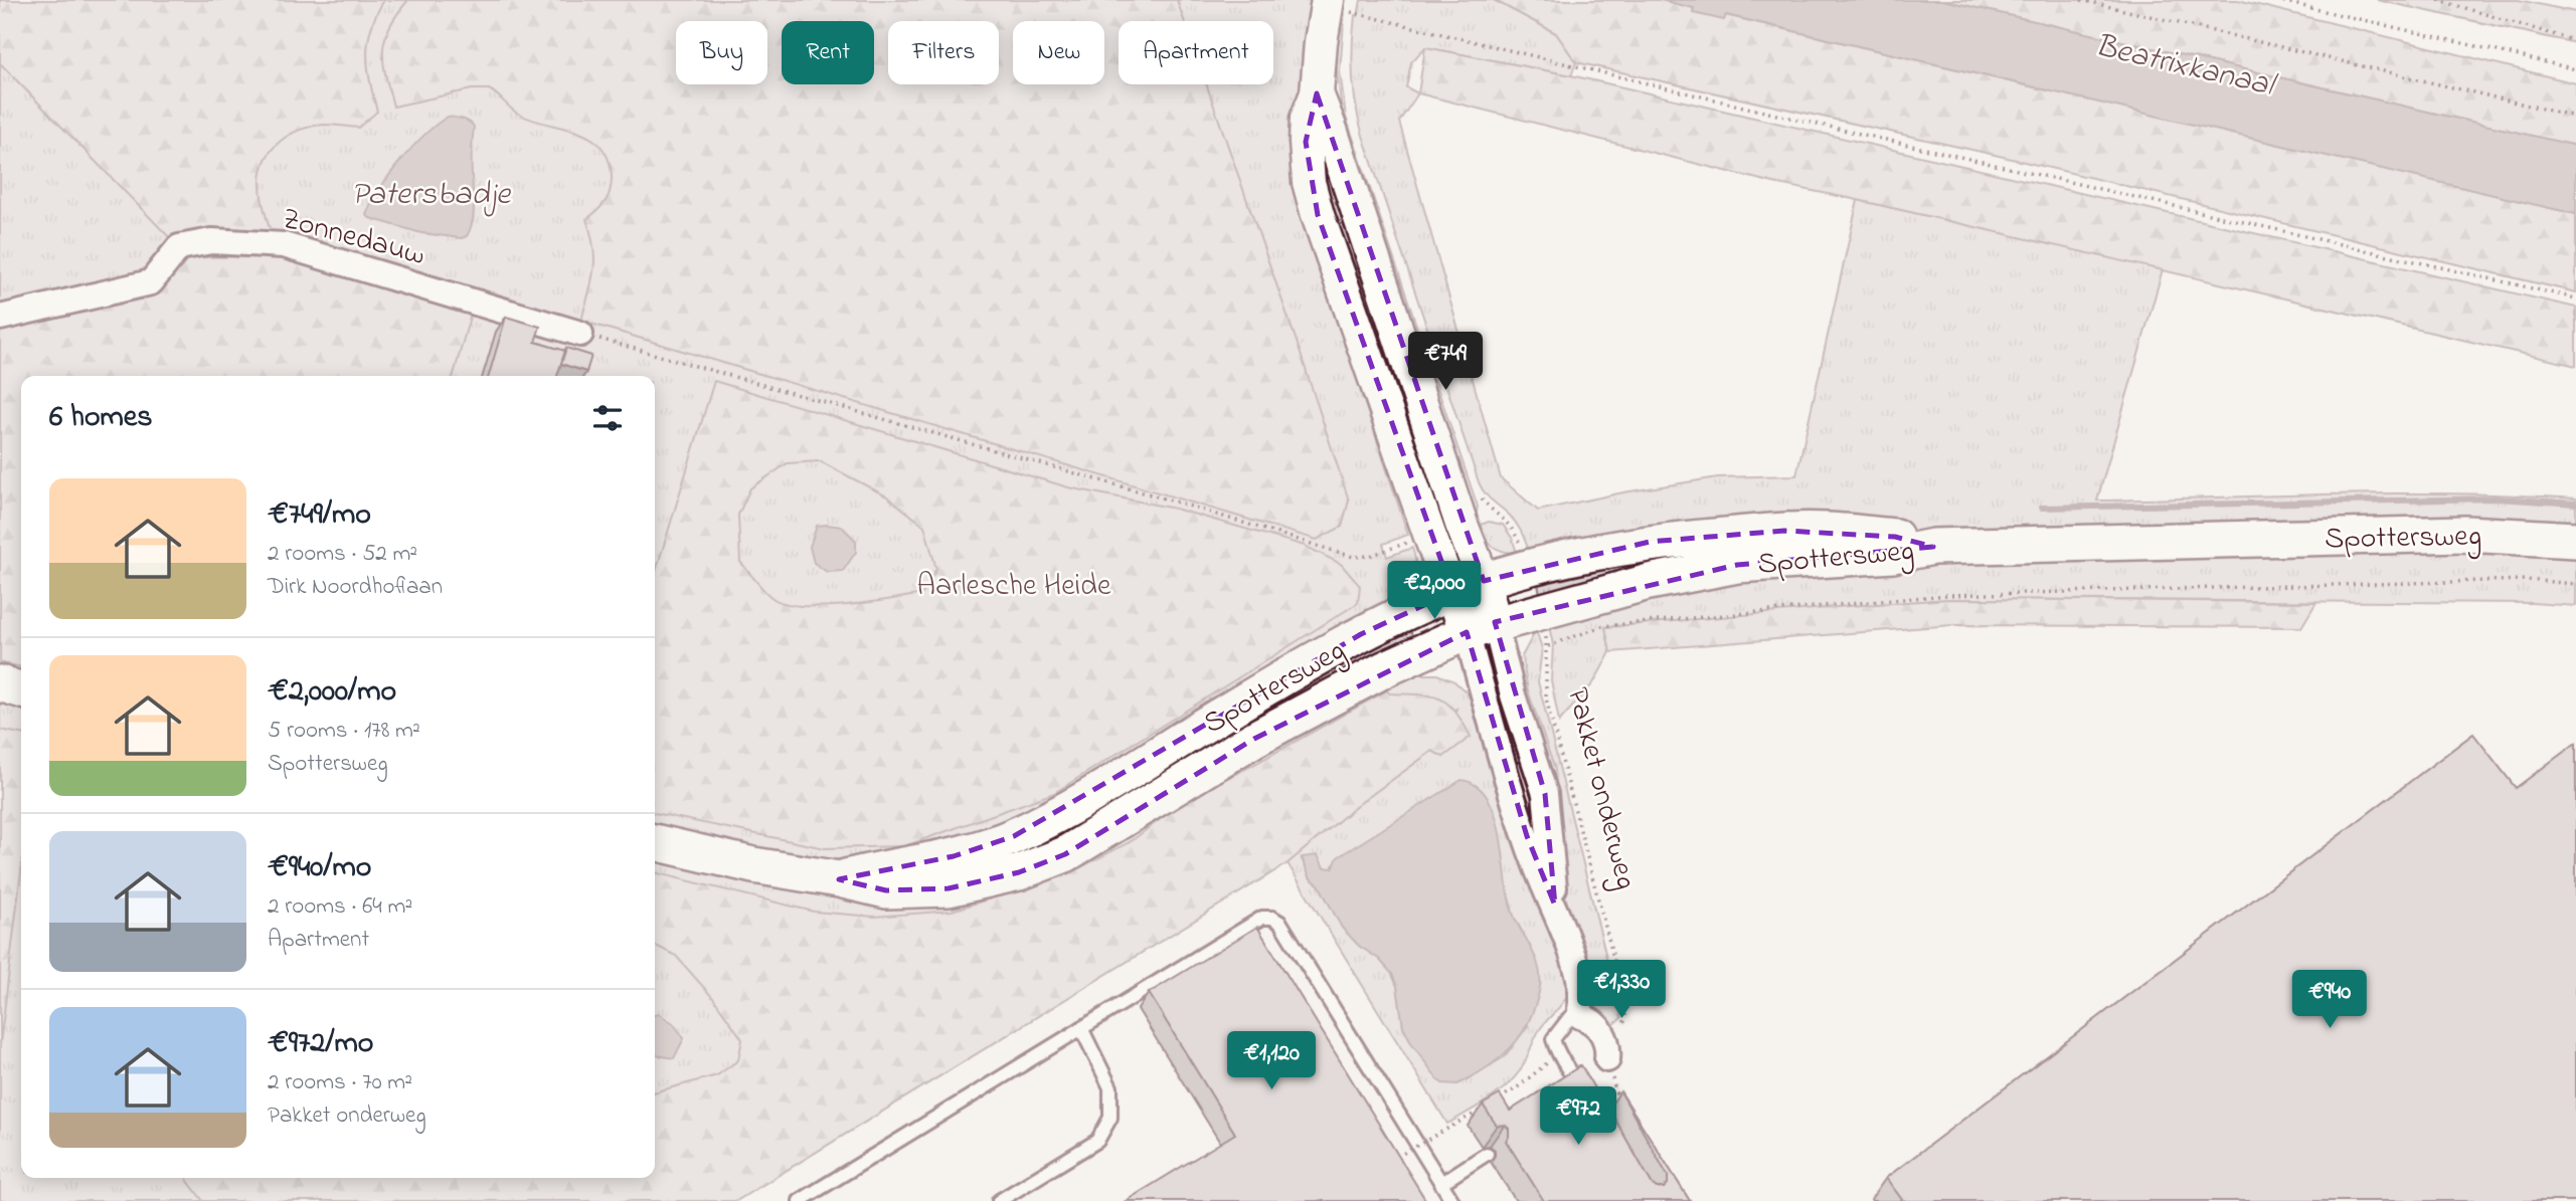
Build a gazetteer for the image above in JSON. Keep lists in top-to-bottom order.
{
  "streets": {
    "main road": ["Spottersweg"],
    "street": ["Zonnedauw", "Pakket onderweg"]
  },
  "crossings": [
    ["Spottersweg", "Pakket onderweg"]
  ],
  "water": ["Beatrixkanaal", "Patersbadje"],
  "parks": ["Aarlesche Heide"],
  "page": {
    "chip": [
      "Buy",
      "Rent",
      "Filters",
      "New",
      "Apartment"
    ],
    "price": [
      "€749",
      "€2,000",
      "€1,330",
      "€940",
      "€1,120",
      "€972"
    ],
    "heading": "6 homes",
    "list": [
      {
        "name": "€749/mo",
        "note": "2 rooms · 52 m² · Dirk Noordhoflaan"
      },
      {
        "name": "€2,000/mo",
        "note": "5 rooms · 178 m² · Spottersweg"
      },
      {
        "name": "€940/mo",
        "note": "2 rooms · 64 m² · Apartment"
      },
      {
        "name": "€972/mo",
        "note": "2 rooms · 70 m² · Pakket onderweg"
      }
    ]
  }
}
